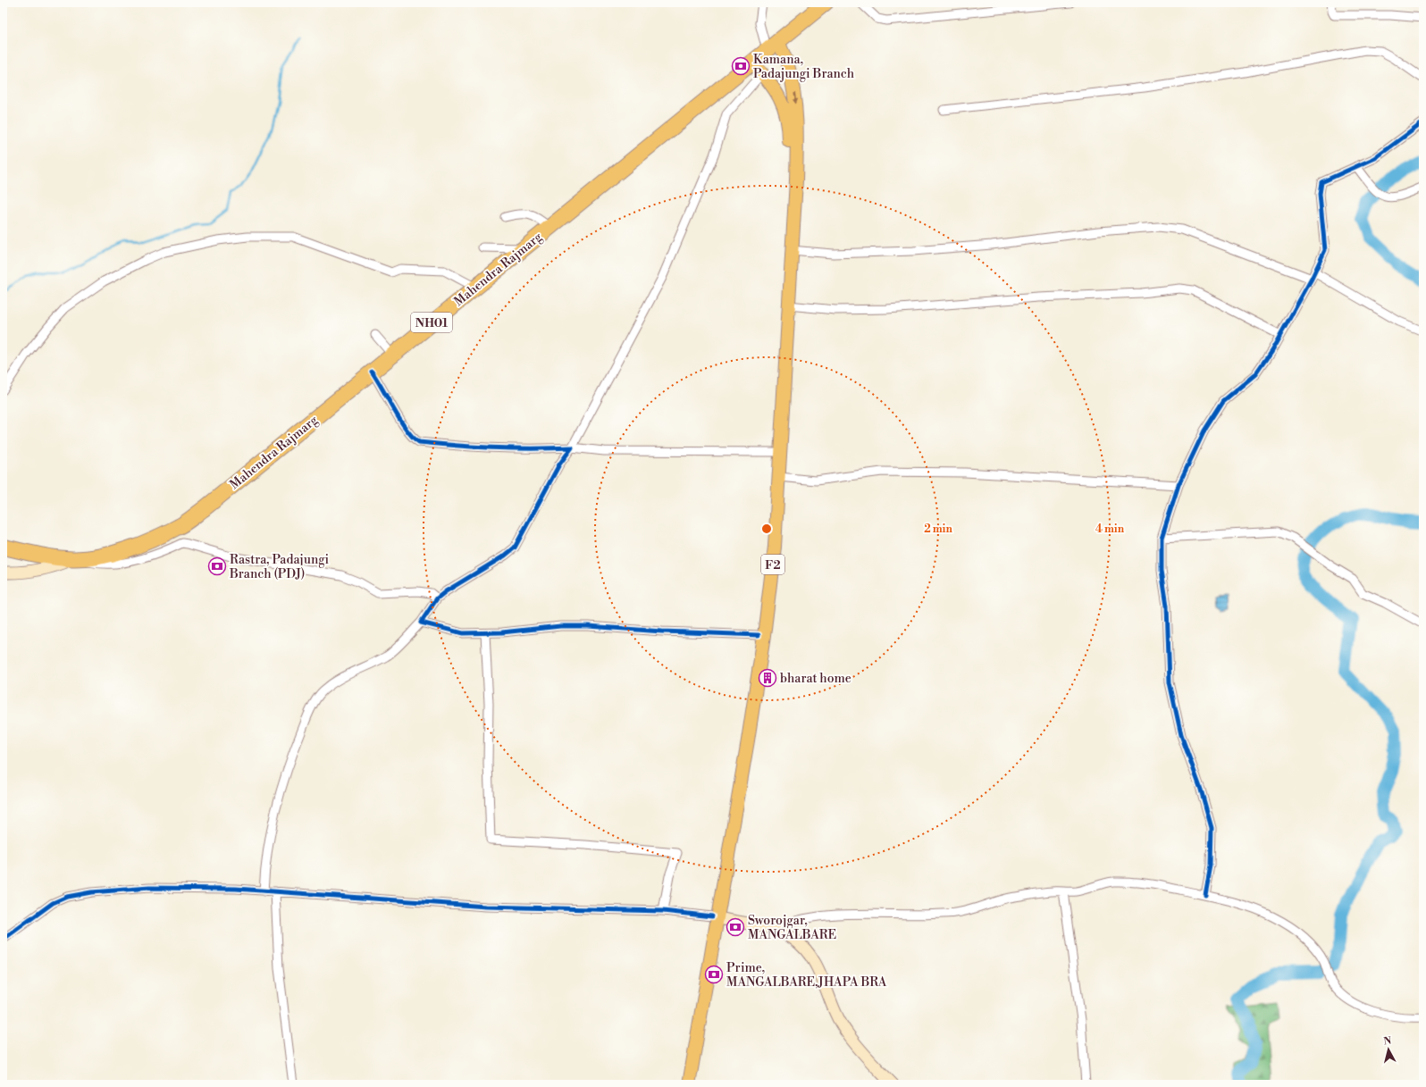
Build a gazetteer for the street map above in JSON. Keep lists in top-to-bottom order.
{
  "streets": {
    "highway": ["Mahendra Rajmarg", "NH01"],
    "main road": ["F2"]
  },
  "crossings": [
    ["Mahendra Rajmarg", "F2"]
  ],
  "places": {
    "bank": [
      "Kamana, Padajungi Branch",
      "Rastra, Padajungi Branch (PDJ)",
      "Sworojgar, MANGALBARE",
      "Prime, MANGALBARE,JHAPA BRA"
    ],
    "building": ["bharat home"]
  },
  "north": "top",
  "rings": ["2 min", "4 min"]
}
